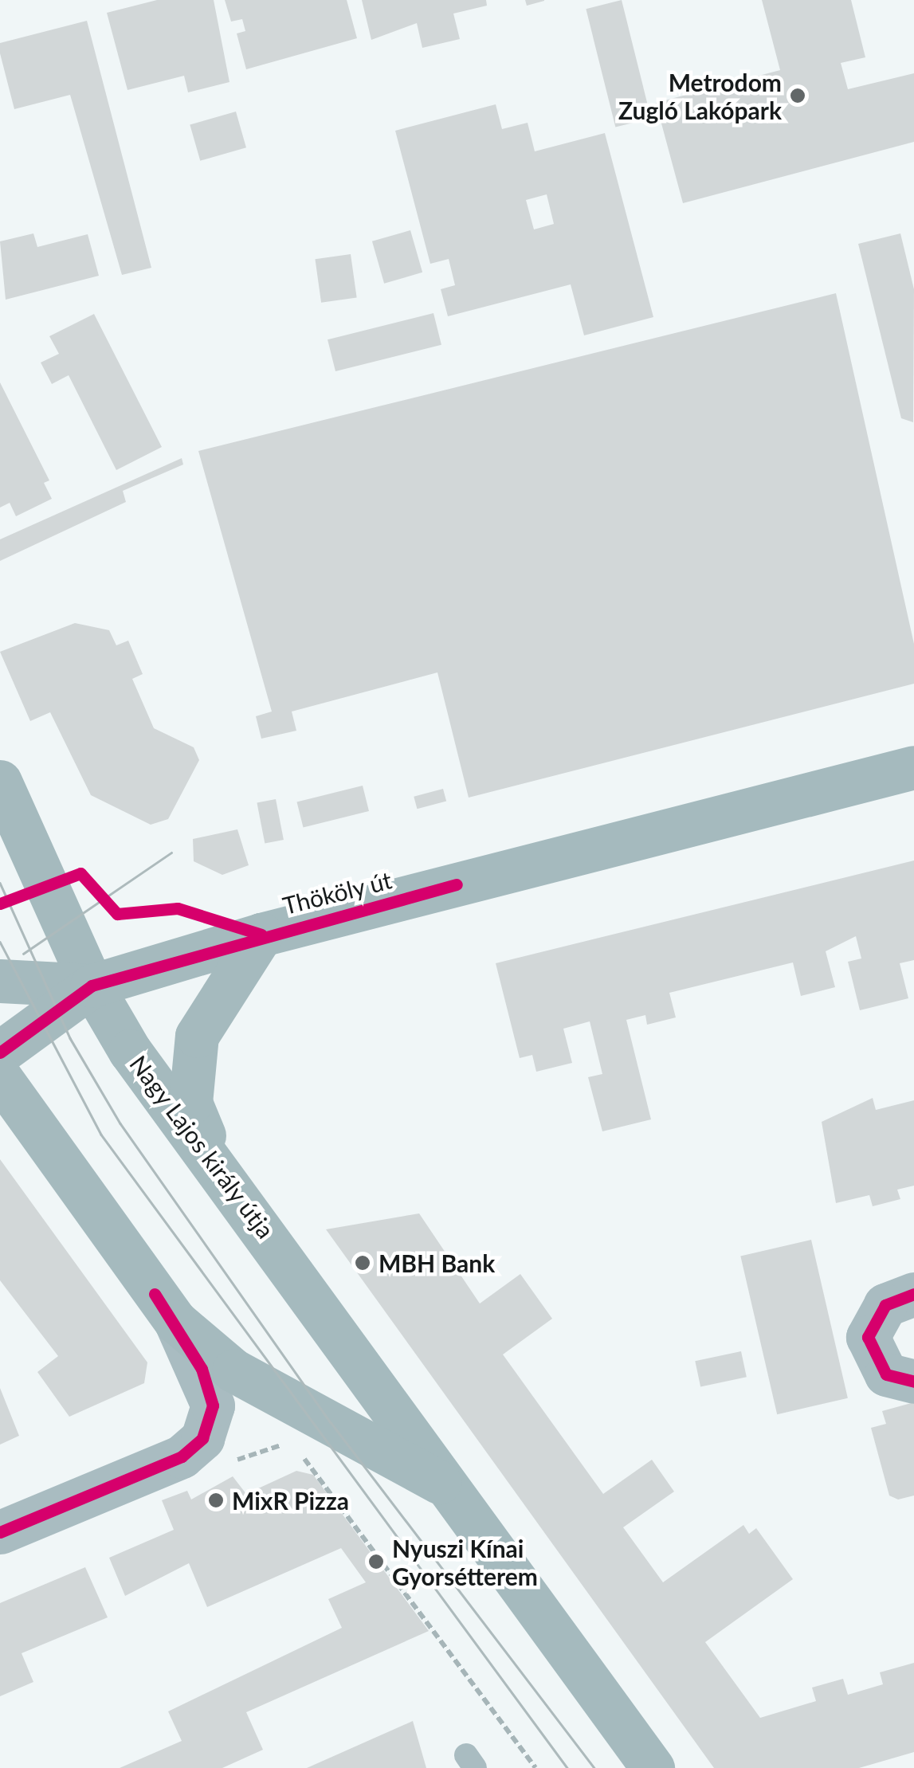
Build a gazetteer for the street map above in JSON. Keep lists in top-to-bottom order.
{
  "streets": {
    "main road": ["Thököly út", "Nagy Lajos király útja"]
  },
  "crossings": [
    ["Thököly út", "Nagy Lajos király útja"]
  ],
  "places": [
    "Metrodom Zugló Lakópark",
    "MBH Bank",
    "MixR Pizza",
    "Nyuszi Kínai Gyorsétterem"
  ]
}
